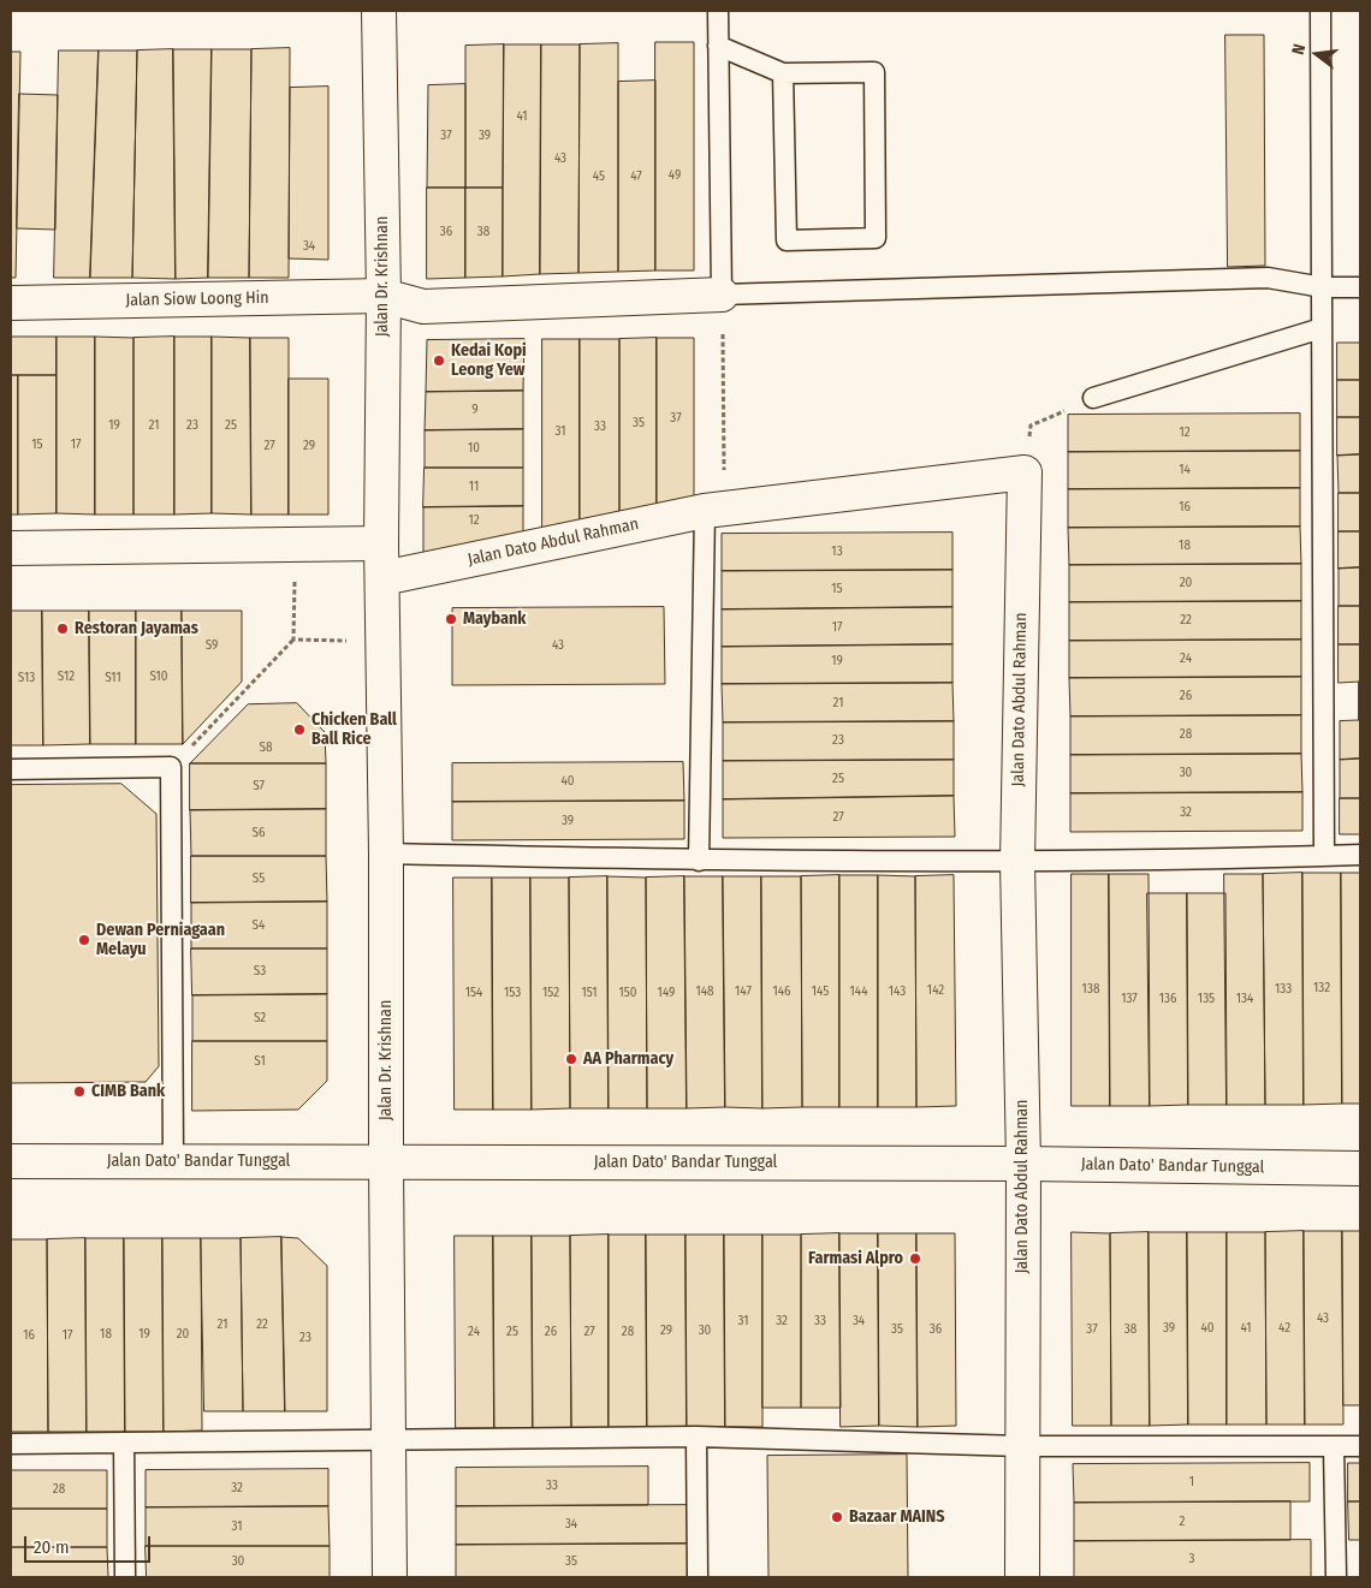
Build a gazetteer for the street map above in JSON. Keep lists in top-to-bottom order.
{
  "streets": {
    "main road": [
      "Jalan Dr. Krishnan",
      "Jalan Siow Loong Hin",
      "Jalan Dato Abdul Rahman",
      "Jalan Dato' Bandar Tunggal"
    ]
  },
  "crossings": [
    ["Jalan Dr. Krishnan", "Jalan Siow Loong Hin"],
    ["Jalan Dr. Krishnan", "Jalan Dato Abdul Rahman"],
    ["Jalan Dr. Krishnan", "Jalan Dato' Bandar Tunggal"],
    ["Jalan Dato Abdul Rahman", "Jalan Dato' Bandar Tunggal"]
  ],
  "places": [
    "Kedai Kopi Leong Yew",
    "Maybank",
    "Restoran Jayamas",
    "Chicken Ball Ball Rice",
    "Dewan Perniagaan Melayu",
    "AA Pharmacy",
    "CIMB Bank",
    "Farmasi Alpro",
    "Bazaar MAINS"
  ],
  "house_numbers": [
    "41",
    "37",
    "39",
    "43",
    "49",
    "45",
    "47",
    "36",
    "38",
    "34",
    "9",
    "37",
    "35",
    "19",
    "21",
    "23",
    "25",
    "33",
    "31",
    "12",
    "15",
    "17",
    "27",
    "29",
    "10",
    "14",
    "11",
    "16",
    "12",
    "18",
    "13",
    "20",
    "15",
    "22",
    "17",
    "S9",
    "43",
    "24",
    "19",
    "S12",
    "S10",
    "S13",
    "S11",
    "26",
    "21",
    "28",
    "23",
    "S8",
    "30",
    "25",
    "40",
    "S7",
    "32",
    "27",
    "39",
    "S6",
    "S5",
    "S4",
    "S3",
    "132",
    "138",
    "133",
    "142",
    "148",
    "147",
    "146",
    "145",
    "144",
    "143",
    "154",
    "153",
    "152",
    "151",
    "150",
    "149",
    "137",
    "136",
    "135",
    "134",
    "S2",
    "S1",
    "43",
    "31",
    "32",
    "33",
    "34",
    "21",
    "22",
    "39",
    "40",
    "41",
    "42",
    "35",
    "36",
    "37",
    "38",
    "29",
    "30",
    "24",
    "25",
    "26",
    "27",
    "28",
    "18",
    "19",
    "20",
    "16",
    "17",
    "23",
    "1",
    "33",
    "32",
    "28",
    "2",
    "34",
    "31",
    "3",
    "30",
    "35"
  ],
  "scale_bar": "20 m",
  "north": "left"
}
